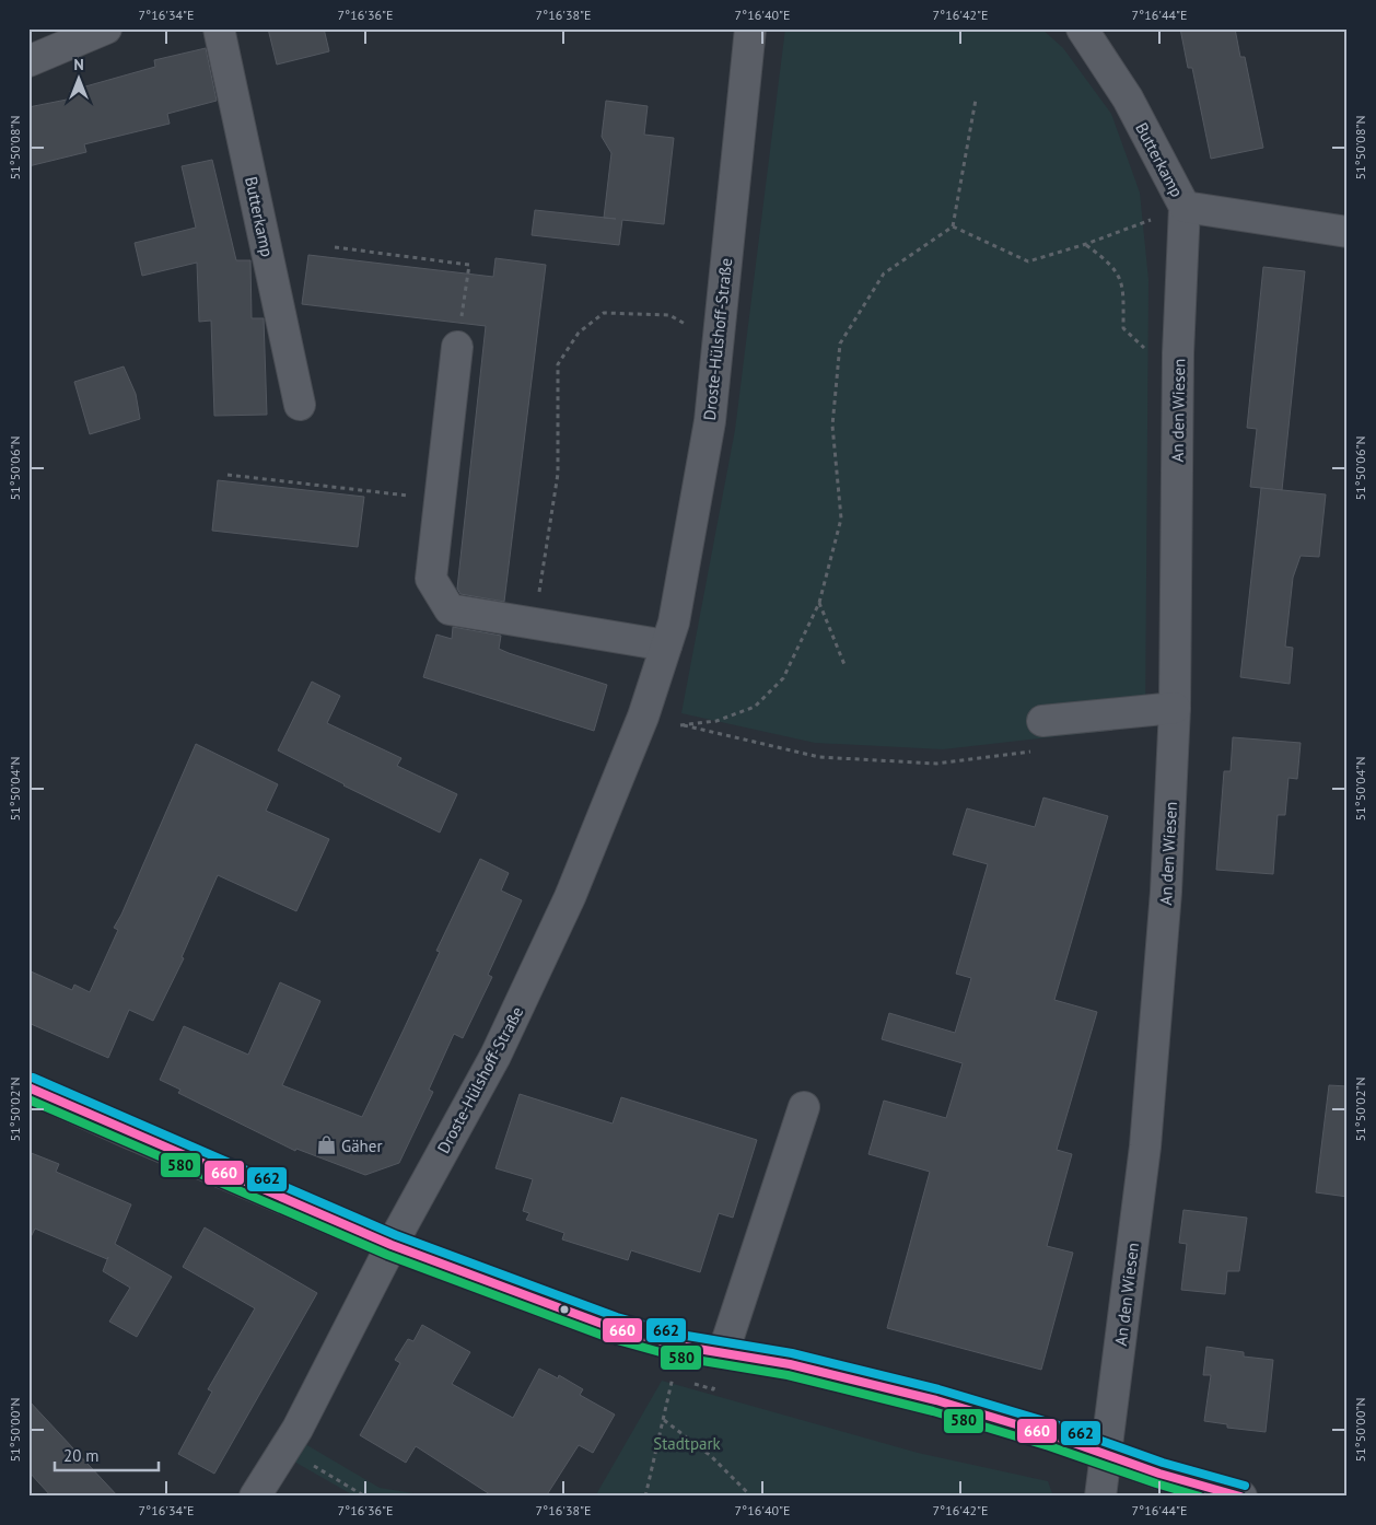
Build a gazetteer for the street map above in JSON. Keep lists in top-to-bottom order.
{
  "streets": {
    "street": ["Butterkamp", "Droste-Hülshoff-Straße", "An den Wiesen"]
  },
  "crossings": [
    ["Butterkamp", "An den Wiesen"]
  ],
  "parks": ["Stadtpark"],
  "places": {
    "shop": ["Gäher"]
  },
  "lines": ["transit line 662", "transit line 660", "transit line 580"],
  "scale_bar": "20 m",
  "north": "top",
  "coordinates": [
    "7°16'34\"E",
    "7°16'36\"E",
    "7°16'38\"E",
    "7°16'40\"E",
    "7°16'42\"E",
    "7°16'44\"E",
    "51°50'08\"N",
    "51°50'06\"N",
    "51°50'04\"N",
    "51°50'02\"N",
    "51°50'00\"N"
  ]
}
